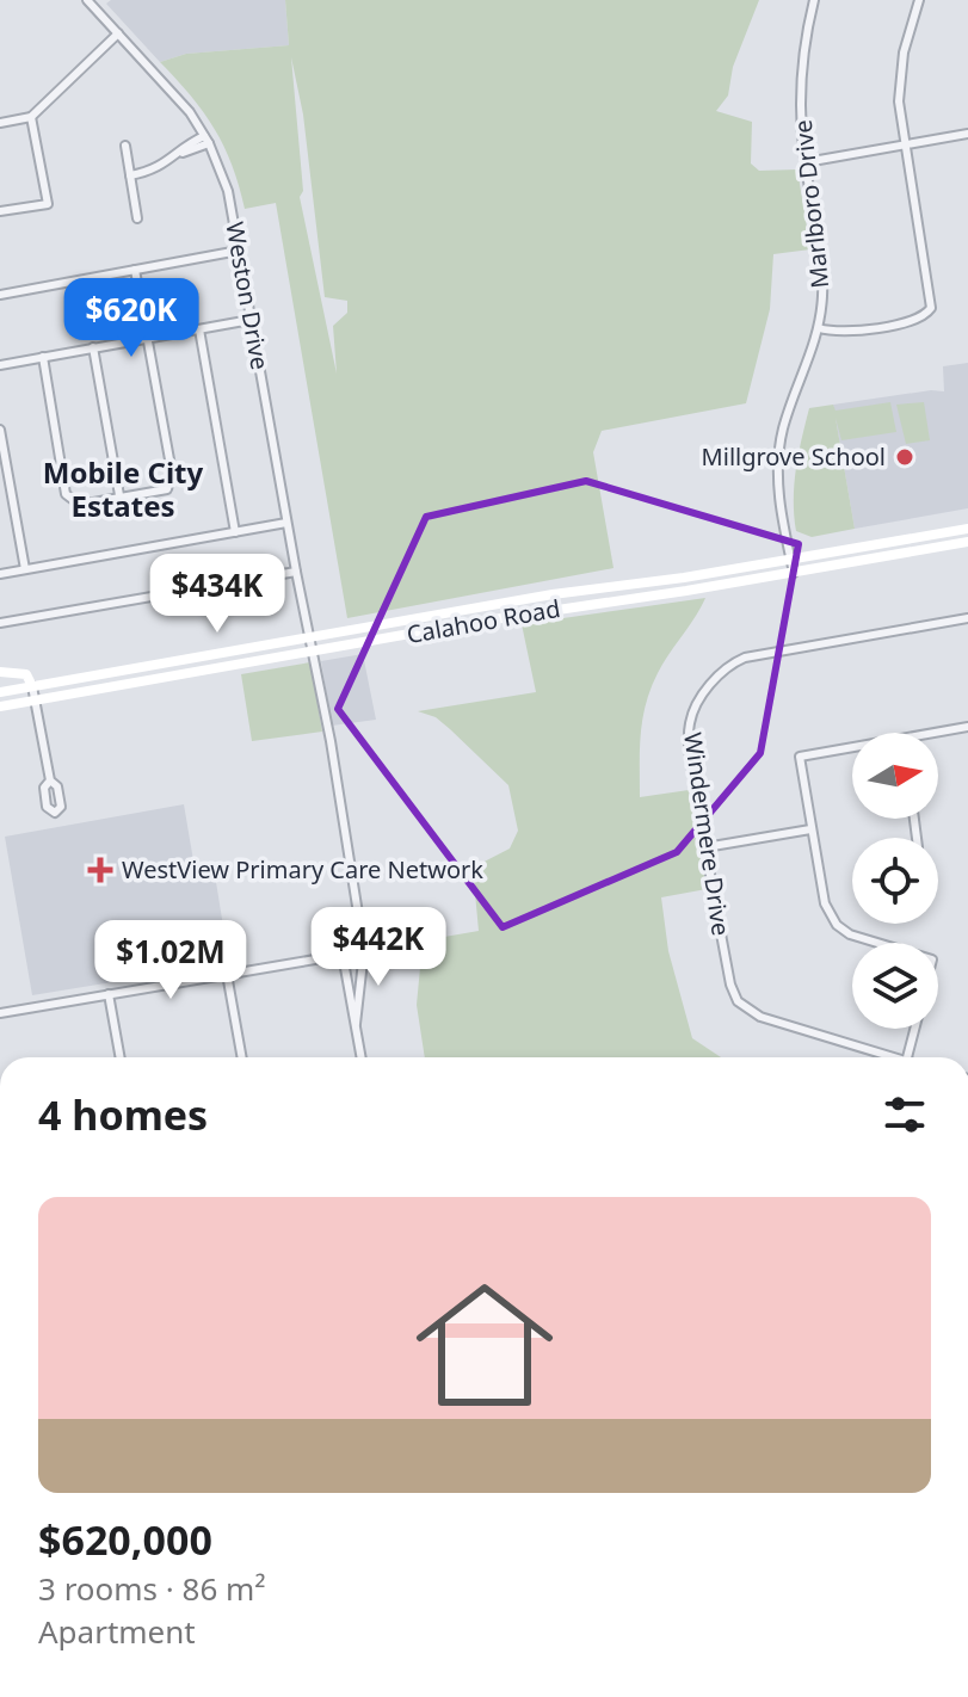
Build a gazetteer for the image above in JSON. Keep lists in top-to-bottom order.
{
  "streets": {
    "main road": ["Calahoo Road"],
    "street": ["Marlboro Drive", "Weston Drive", "Windermere Drive"]
  },
  "crossings": [
    ["Marlboro Drive", "Calahoo Road"],
    ["Weston Drive", "Calahoo Road"]
  ],
  "districts": ["Mobile City Estates"],
  "places": {
    "other": ["Millgrove School"],
    "health": ["WestView Primary Care Network"]
  },
  "north": "right",
  "page": {
    "price": [
      "$620K",
      "$434K",
      "$442K",
      "$1.02M"
    ],
    "heading": "4 homes",
    "list": [
      {
        "name": "$620,000",
        "note": "3 rooms · 86 m² · Apartment"
      }
    ]
  }
}
